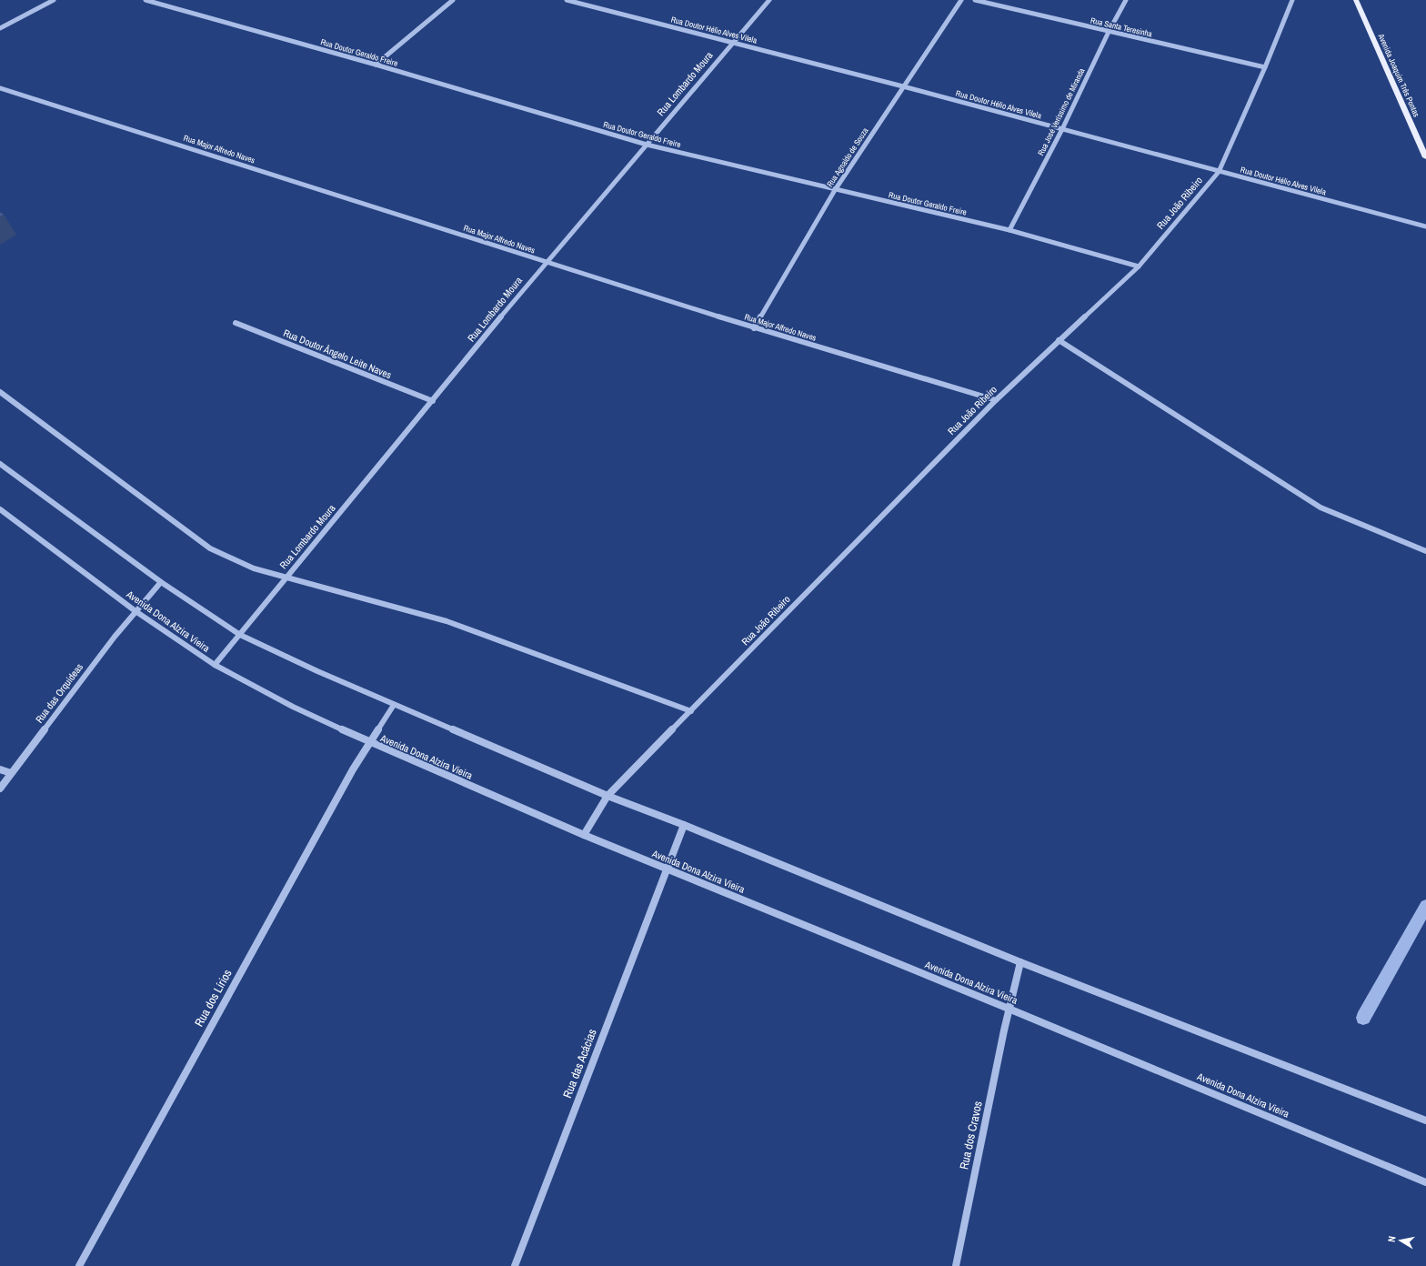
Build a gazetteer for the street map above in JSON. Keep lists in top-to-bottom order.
{
  "streets": {
    "main road": ["Avenida Joaquim Três Pontas"],
    "street": [
      "Rua Santa Teresinha",
      "Rua Doutor Hélio Alves Vilela",
      "Rua Doutor Geraldo Freire",
      "Rua Lombardo Moura",
      "Rua José Veríssimo de Miranda",
      "Rua Major Alfredo Naves",
      "Rua Agnaldo de Souza",
      "Rua João Ribeiro",
      "Rua Doutor Ângelo Leite Naves",
      "Avenida Dona Alzira Vieira",
      "Rua das Orquídeas",
      "Rua dos Lírios",
      "Rua das Acácias",
      "Rua dos Cravos"
    ]
  },
  "crossings": [
    ["Rua Santa Teresinha", "Rua José Veríssimo de Miranda"],
    ["Rua Santa Teresinha", "Rua João Ribeiro"],
    ["Rua Doutor Hélio Alves Vilela", "Rua Lombardo Moura"],
    ["Rua Doutor Hélio Alves Vilela", "Rua José Veríssimo de Miranda"],
    ["Rua Doutor Hélio Alves Vilela", "Rua Agnaldo de Souza"],
    ["Rua Doutor Hélio Alves Vilela", "Rua João Ribeiro"],
    ["Rua Doutor Geraldo Freire", "Rua Lombardo Moura"],
    ["Rua Doutor Geraldo Freire", "Rua José Veríssimo de Miranda"],
    ["Rua Doutor Geraldo Freire", "Rua Agnaldo de Souza"],
    ["Rua Doutor Geraldo Freire", "Rua João Ribeiro"],
    ["Rua Lombardo Moura", "Rua Major Alfredo Naves"],
    ["Rua Lombardo Moura", "Rua Doutor Ângelo Leite Naves"],
    ["Rua Lombardo Moura", "Avenida Dona Alzira Vieira"],
    ["Rua Major Alfredo Naves", "Rua Agnaldo de Souza"],
    ["Rua Major Alfredo Naves", "Rua João Ribeiro"],
    ["Rua João Ribeiro", "Avenida Dona Alzira Vieira"],
    ["Avenida Dona Alzira Vieira", "Rua das Orquídeas"],
    ["Avenida Dona Alzira Vieira", "Rua dos Lírios"],
    ["Avenida Dona Alzira Vieira", "Rua das Acácias"],
    ["Avenida Dona Alzira Vieira", "Rua dos Cravos"]
  ],
  "north": "left"
}
